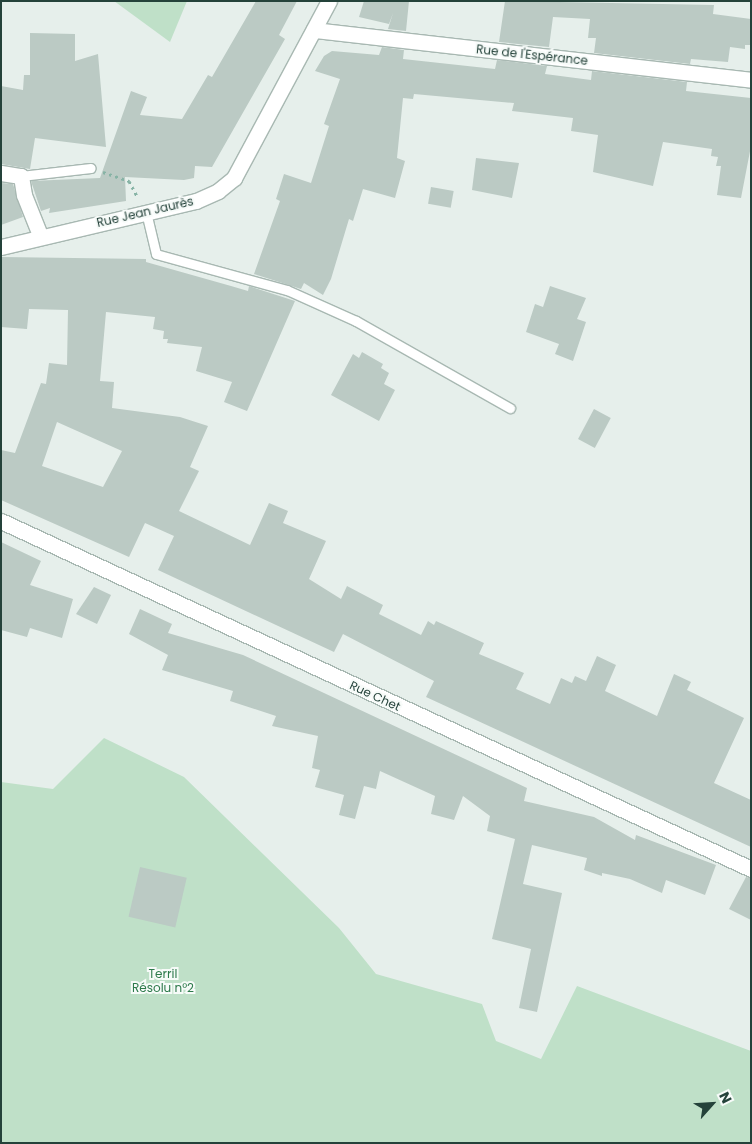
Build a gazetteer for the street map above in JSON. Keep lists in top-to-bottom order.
{
  "streets": {
    "street": ["Rue de l'Espérance", "Rue Jean Jaurès", "Rue Chet"]
  },
  "crossings": [
    ["Rue de l'Espérance", "Rue Jean Jaurès"]
  ],
  "parks": ["Terril Résolu n°2"],
  "north": "top right"
}
